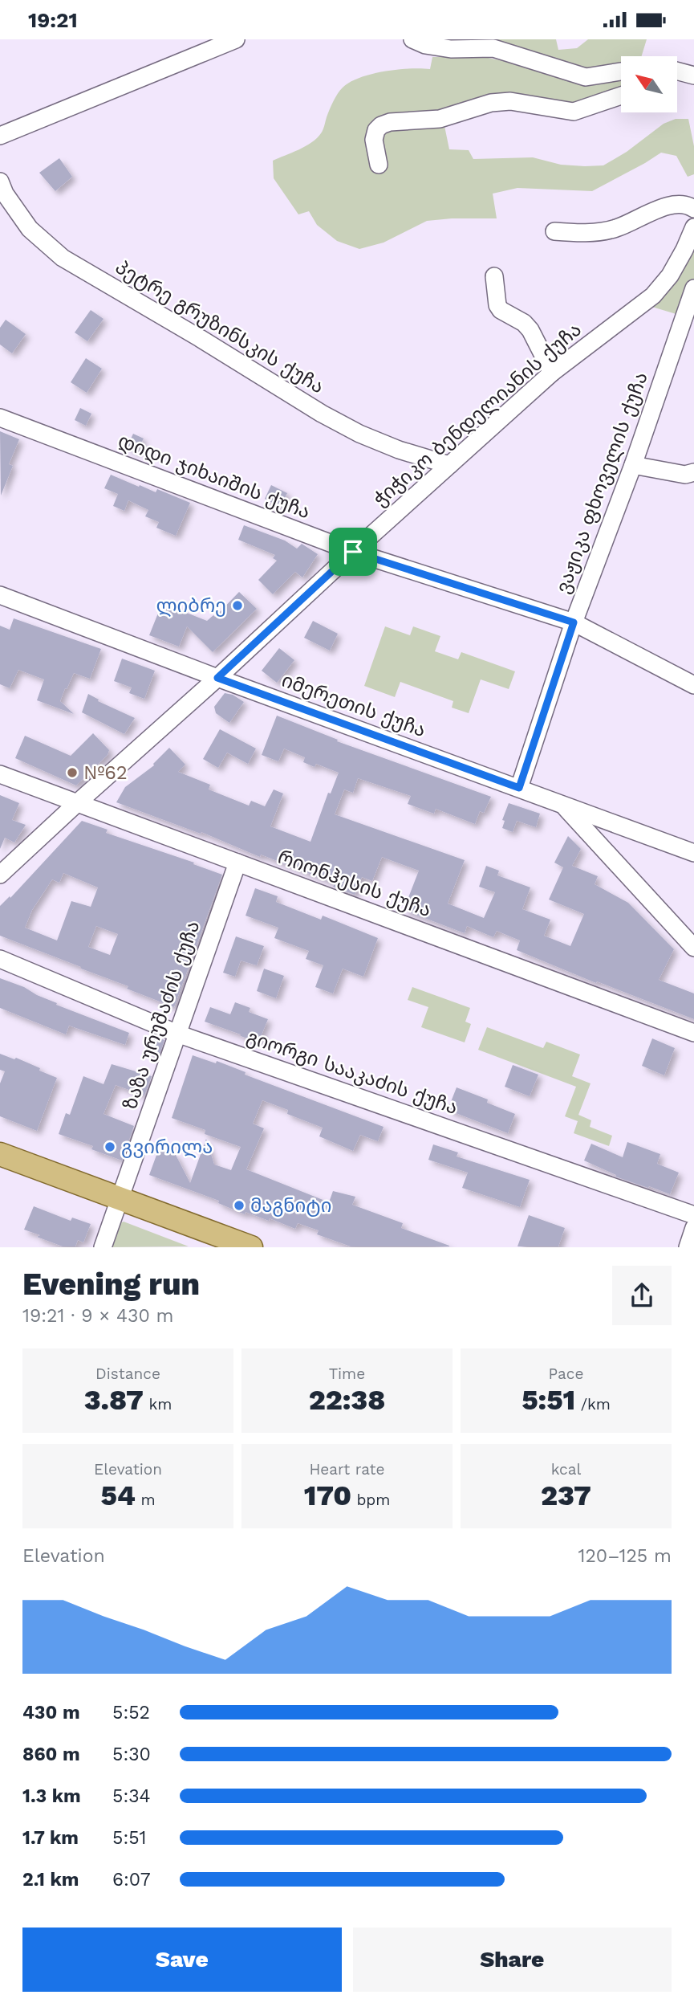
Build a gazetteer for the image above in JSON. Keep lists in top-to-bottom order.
{
  "streets": {
    "street": [
      "პეტრე გრუზინსკის ქუჩა",
      "ჭიჭიკო ბენდელიანის ქუჩა",
      "დიდი ჯიხაიშის ქუჩა",
      "ვაჟიკა ფხოველის ქუჩა",
      "იმერეთის ქუჩა",
      "რიონჰესის ქუჩა",
      "ზაზა ურუშაძის ქუჩა",
      "გიორგი სააკაძის ქუჩა"
    ]
  },
  "crossings": [
    ["პეტრე გრუზინსკის ქუჩა", "ჭიჭიკო ბენდელიანის ქუჩა"],
    ["ჭიჭიკო ბენდელიანის ქუჩა", "დიდი ჯიხაიშის ქუჩა"],
    ["ჭიჭიკო ბენდელიანის ქუჩა", "იმერეთის ქუჩა"],
    ["ჭიჭიკო ბენდელიანის ქუჩა", "რიონჰესის ქუჩა"],
    ["დიდი ჯიხაიშის ქუჩა", "ვაჟიკა ფხოველის ქუჩა"],
    ["ვაჟიკა ფხოველის ქუჩა", "იმერეთის ქუჩა"],
    ["რიონჰესის ქუჩა", "ზაზა ურუშაძის ქუჩა"],
    ["ზაზა ურუშაძის ქუჩა", "გიორგი სააკაძის ქუჩა"]
  ],
  "places": [
    "ლიბრე",
    "№62",
    "გვირილა",
    "მაგნიტი"
  ],
  "north": "top left",
  "page": {
    "status": "19:21",
    "heading": ["Evening run", "19:21 · 9 × 430 m"],
    "stats": [
      ["Distance", "3.87 km"],
      ["Time", "22:38"],
      ["Pace", "5:51 /km"],
      ["Elevation", "54 m"],
      ["Heart rate", "170 bpm"],
      ["kcal", "237"]
    ],
    "chart": ["Elevation", "120–125 m"],
    "list": [
      {
        "name": "430 m",
        "note": "5:52"
      },
      {
        "name": "860 m",
        "note": "5:30"
      },
      {
        "name": "1.3 km",
        "note": "5:34"
      },
      {
        "name": "1.7 km",
        "note": "5:51"
      },
      {
        "name": "2.1 km",
        "note": "6:07"
      }
    ],
    "buttons": ["Save", "Share"]
  }
}
